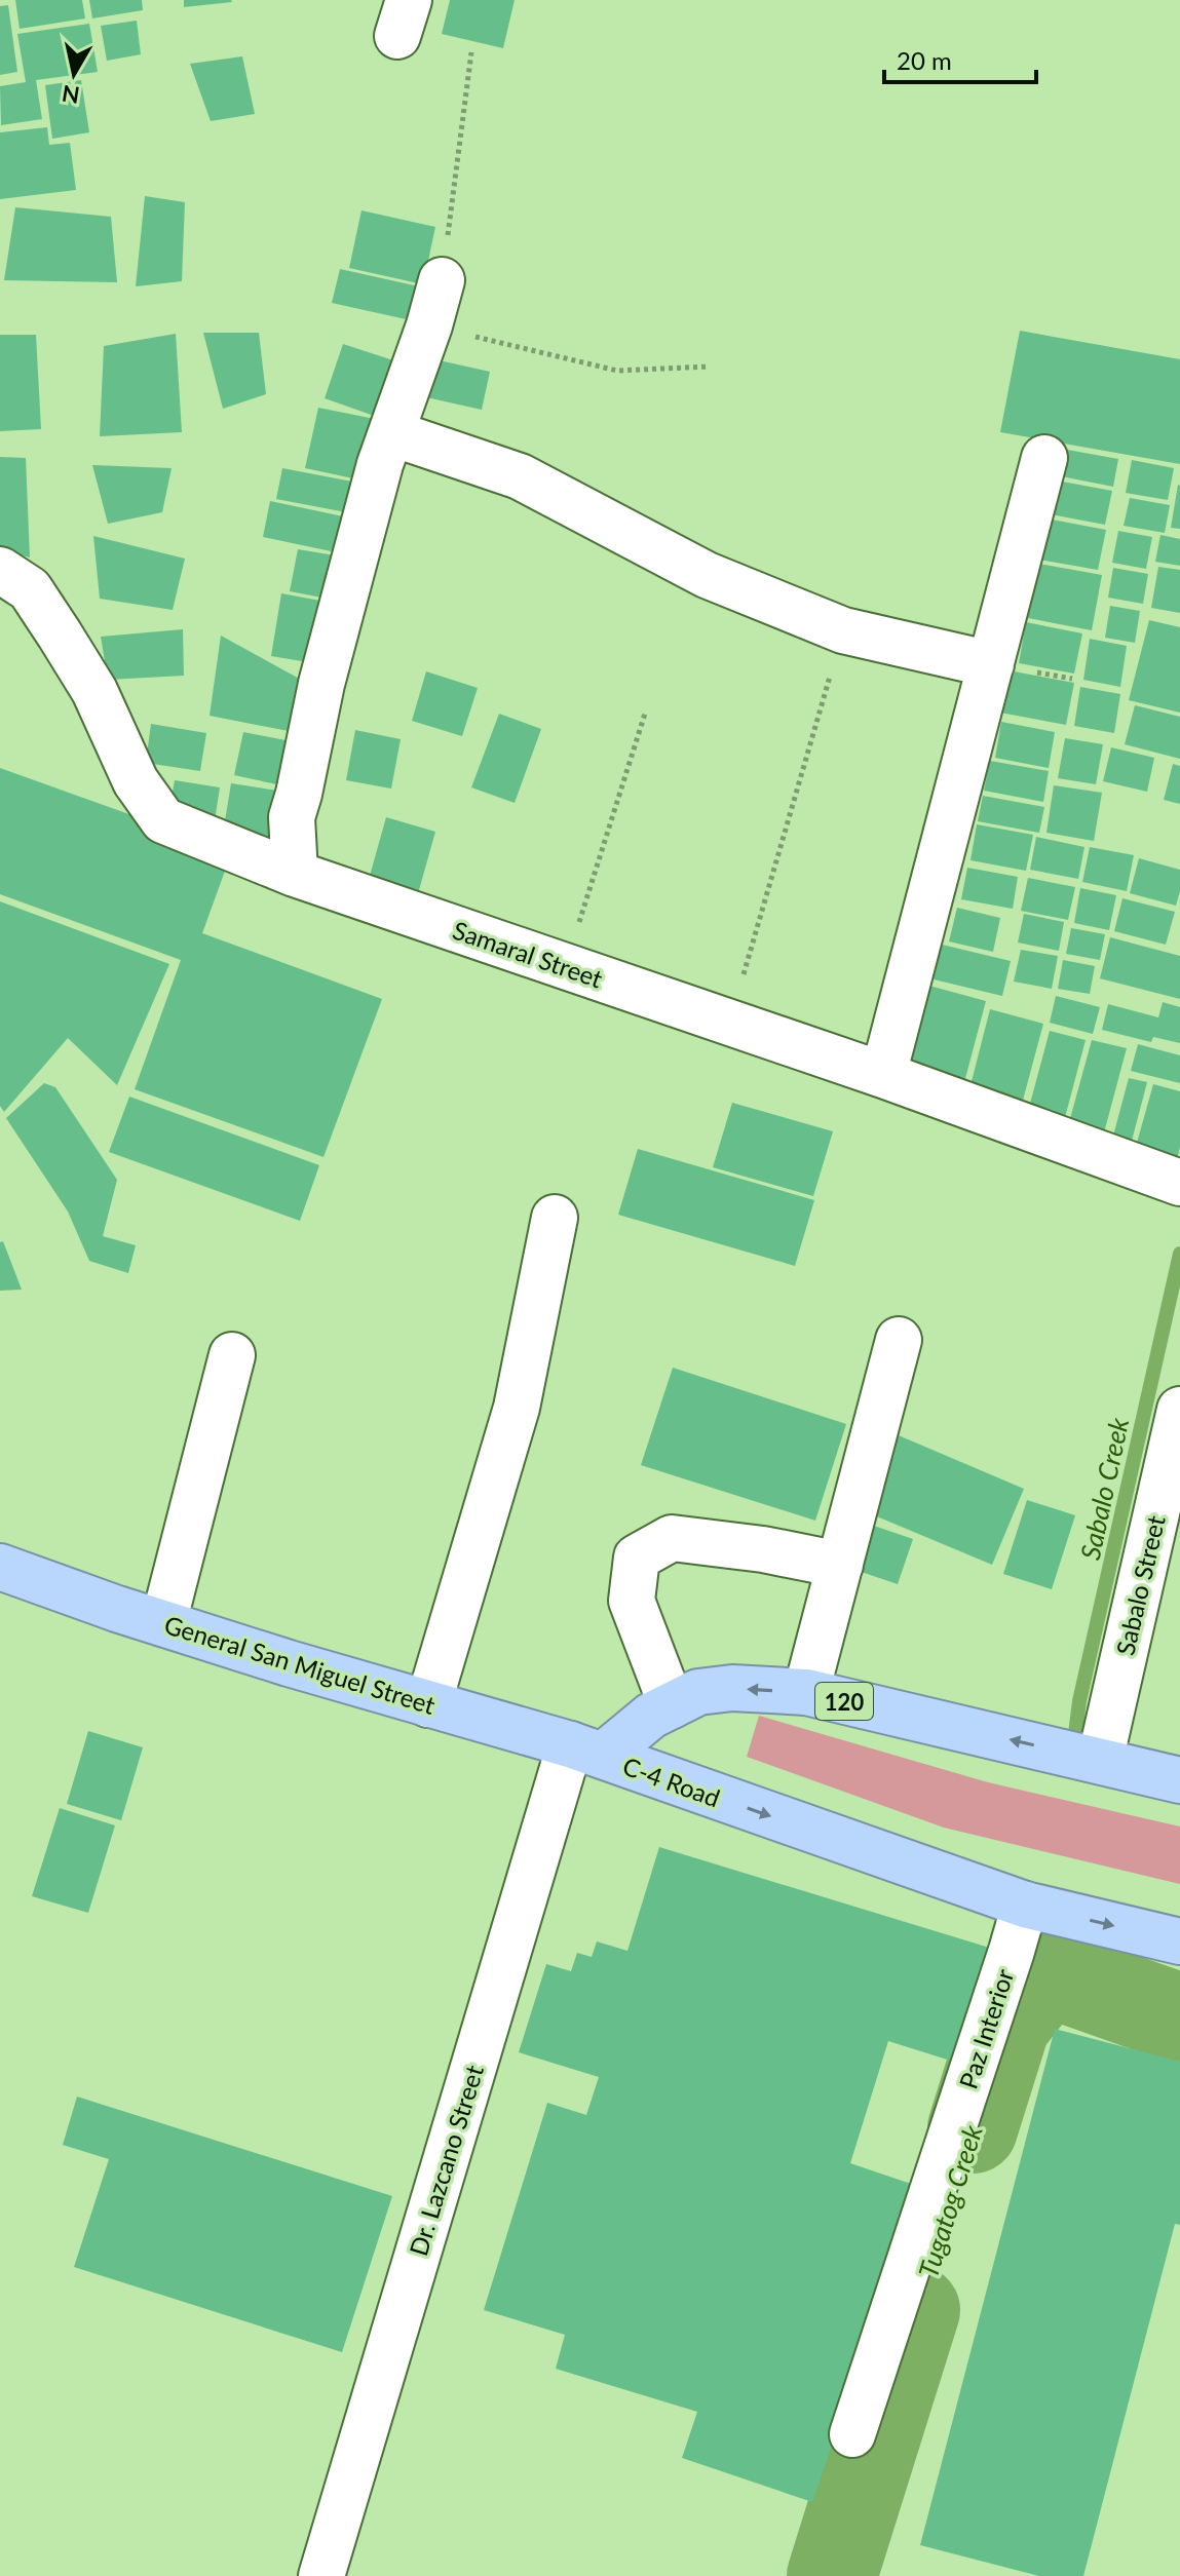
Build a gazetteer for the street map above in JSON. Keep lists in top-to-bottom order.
{
  "streets": {
    "highway": ["General San Miguel Street", "120", "C-4 Road"],
    "street": [
      "Samaral Street",
      "Sabalo Street",
      "Paz Interior",
      "Dr. Lazcano Street"
    ]
  },
  "crossings": [
    ["Sabalo Street", "C-4 Road"],
    ["General San Miguel Street", "C-4 Road"],
    ["General San Miguel Street", "Dr. Lazcano Street"],
    ["C-4 Road", "Paz Interior"],
    ["C-4 Road", "Dr. Lazcano Street"]
  ],
  "water": ["Sabalo Creek", "Tugatog Creek"],
  "scale_bar": "20 m",
  "north": "bottom"
}
